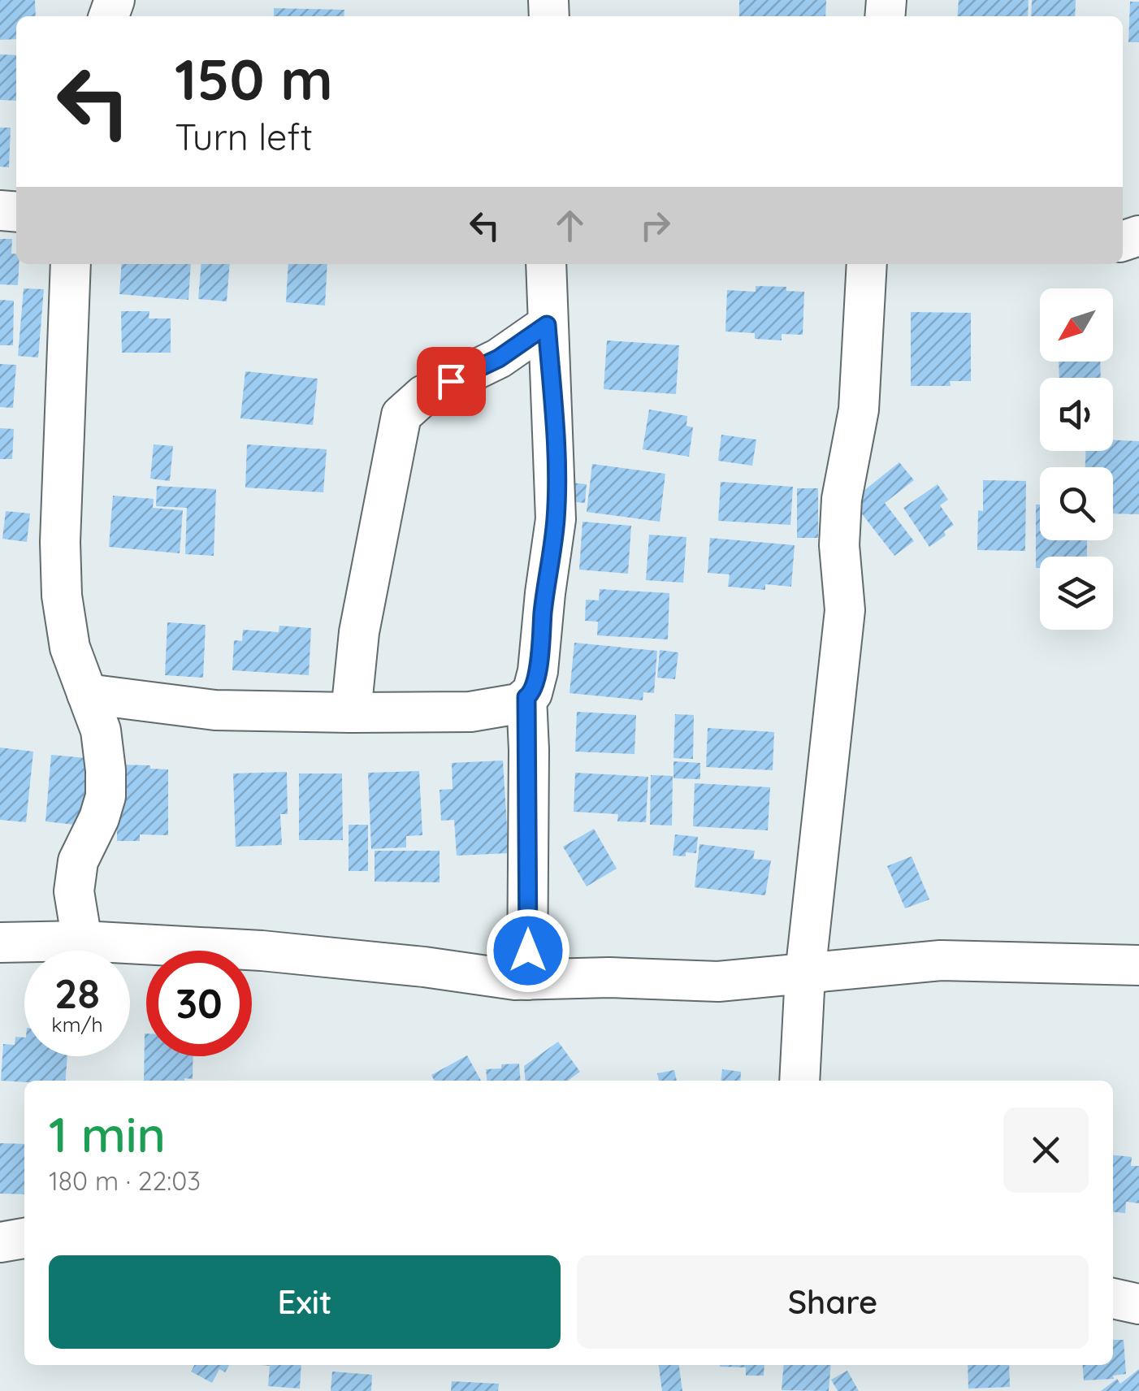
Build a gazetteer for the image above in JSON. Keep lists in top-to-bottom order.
{
  "north": "bottom left",
  "page": {
    "turn": ["150 m", "Turn left"],
    "speed": "28 km/h",
    "limit": "30",
    "heading": ["1 min", "180 m · 22:03"],
    "buttons": ["Exit", "Share"]
  }
}
